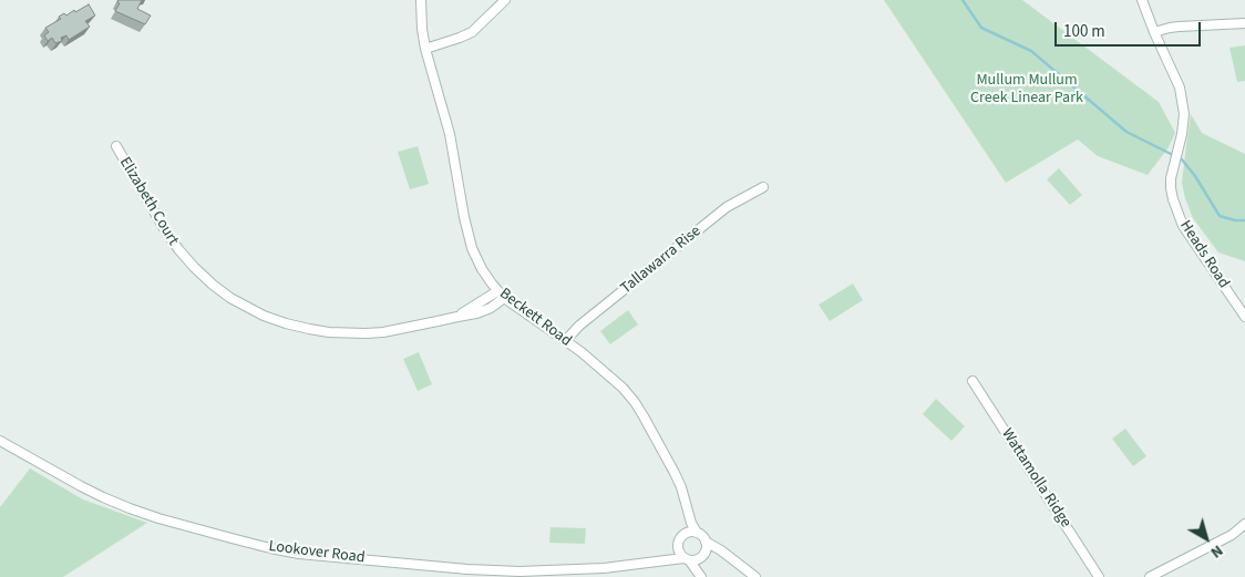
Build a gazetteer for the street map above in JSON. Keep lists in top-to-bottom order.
{
  "streets": {
    "street": [
      "Elizabeth Court",
      "Heads Road",
      "Tallawarra Rise",
      "Beckett Road",
      "Wattamolla Ridge",
      "Lookover Road"
    ]
  },
  "crossings": [
    ["Elizabeth Court", "Beckett Road"],
    ["Tallawarra Rise", "Beckett Road"],
    ["Beckett Road", "Lookover Road"]
  ],
  "parks": ["Mullum Mullum Creek Linear Park"],
  "scale_bar": "100 m",
  "north": "bottom right"
}
